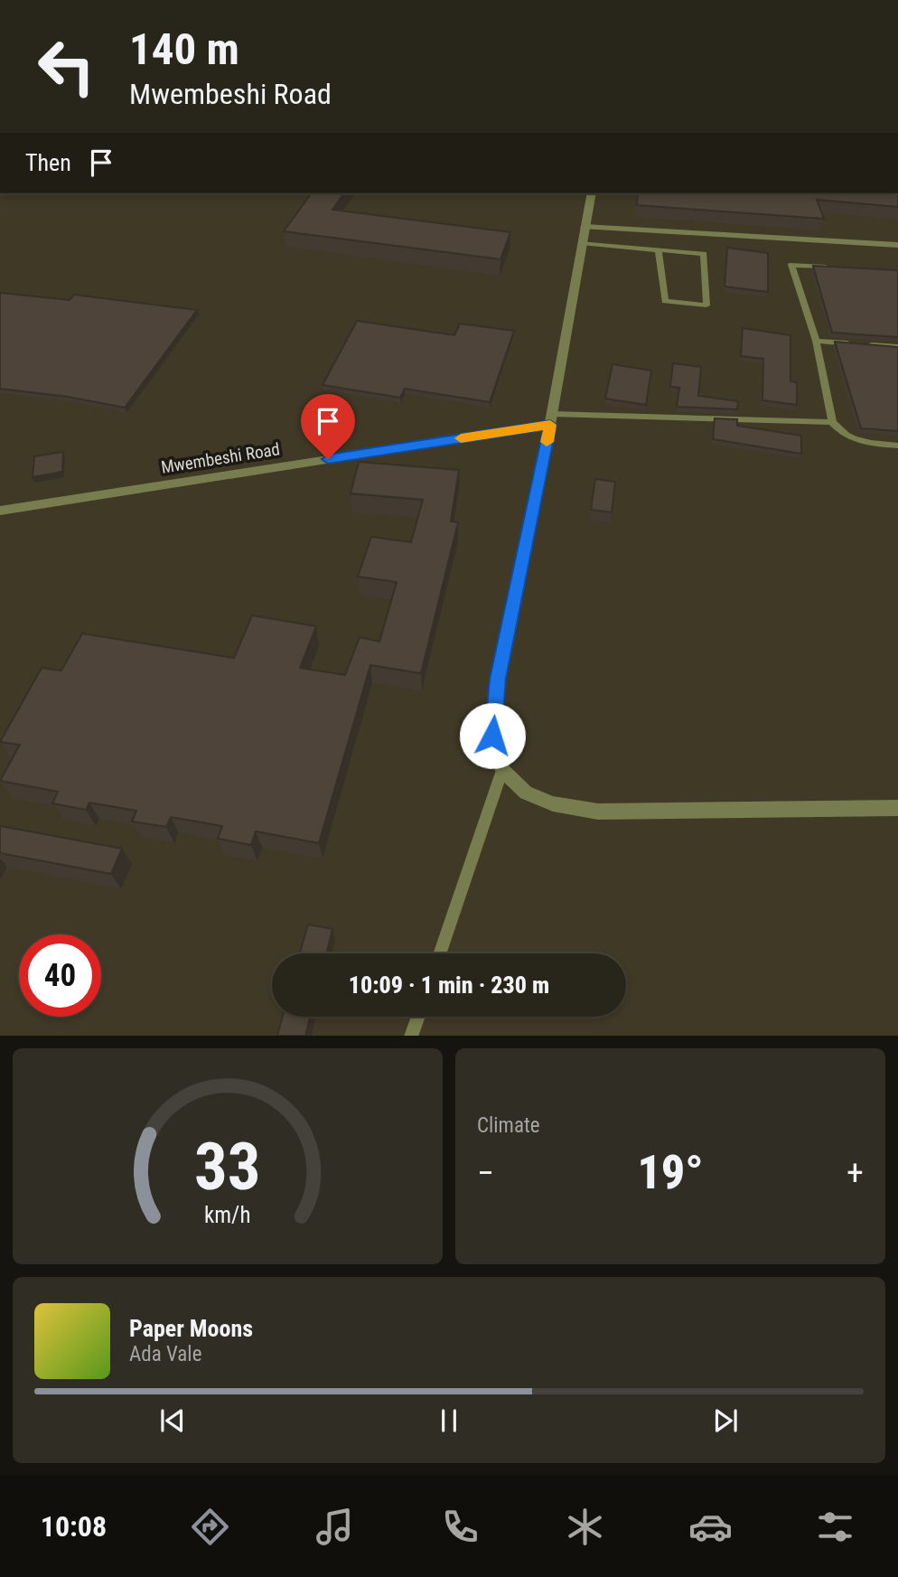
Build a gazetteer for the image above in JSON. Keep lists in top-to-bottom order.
{
  "streets": {
    "street": ["Mwembeshi Road"]
  },
  "page": {
    "turn": ["140 m", "Mwembeshi Road"],
    "then": "Then",
    "limit": "40",
    "trip": "10:09 · 1 min · 230 m",
    "tile": "Climate",
    "heat": ["−", "19°", "+"],
    "song": ["Paper Moons", "Ada Vale"],
    "tabs": "10:08",
    "gauge": ["33", "km/h"]
  }
}
